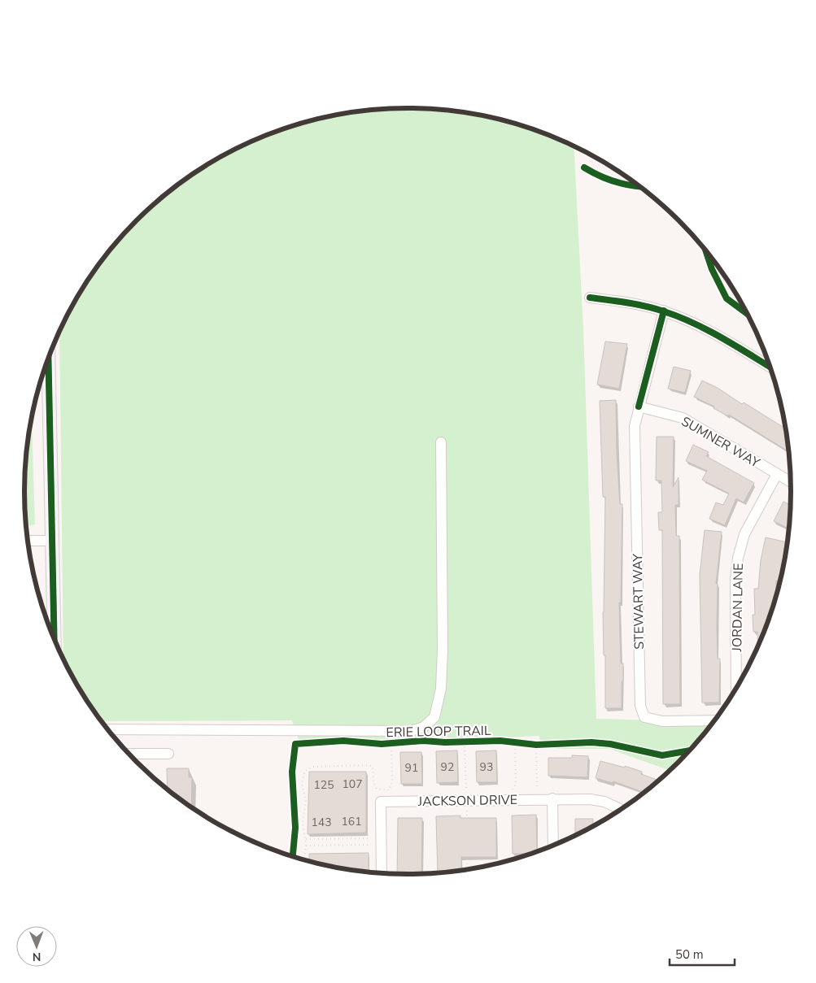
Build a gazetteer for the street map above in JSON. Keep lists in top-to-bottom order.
{
  "streets": {
    "street": [
      "SUMNER WAY",
      "STEWART WAY",
      "JORDAN LANE",
      "JACKSON DRIVE"
    ],
    "cycle path": ["ERIE LOOP TRAIL"]
  },
  "crossings": [
    ["SUMNER WAY", "STEWART WAY"],
    ["SUMNER WAY", "JORDAN LANE"]
  ],
  "house_numbers": [
    "92",
    "93",
    "91",
    "107",
    "125",
    "161",
    "143"
  ],
  "scale_bar": "50 m",
  "north": "bottom"
}
